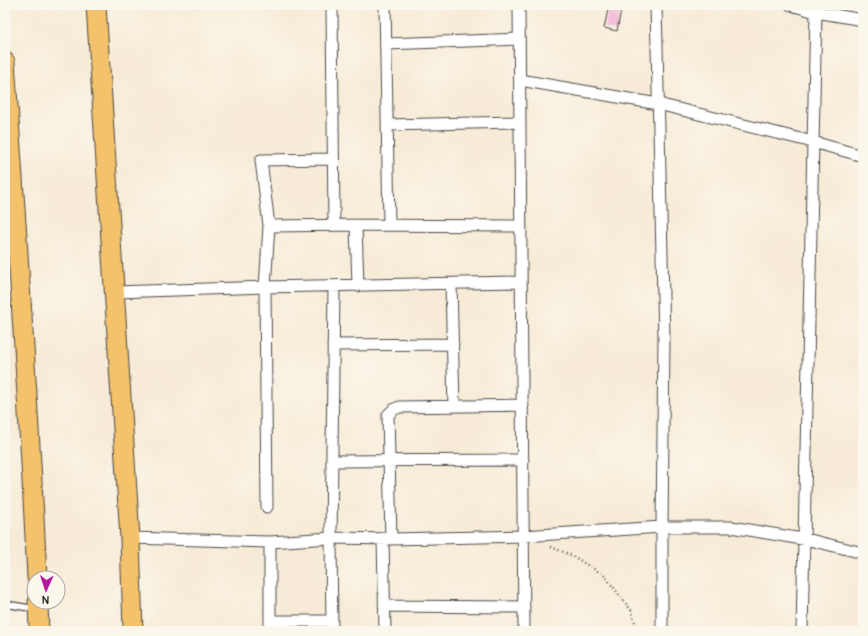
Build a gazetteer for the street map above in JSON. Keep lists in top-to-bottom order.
{
  "north": "bottom"
}
